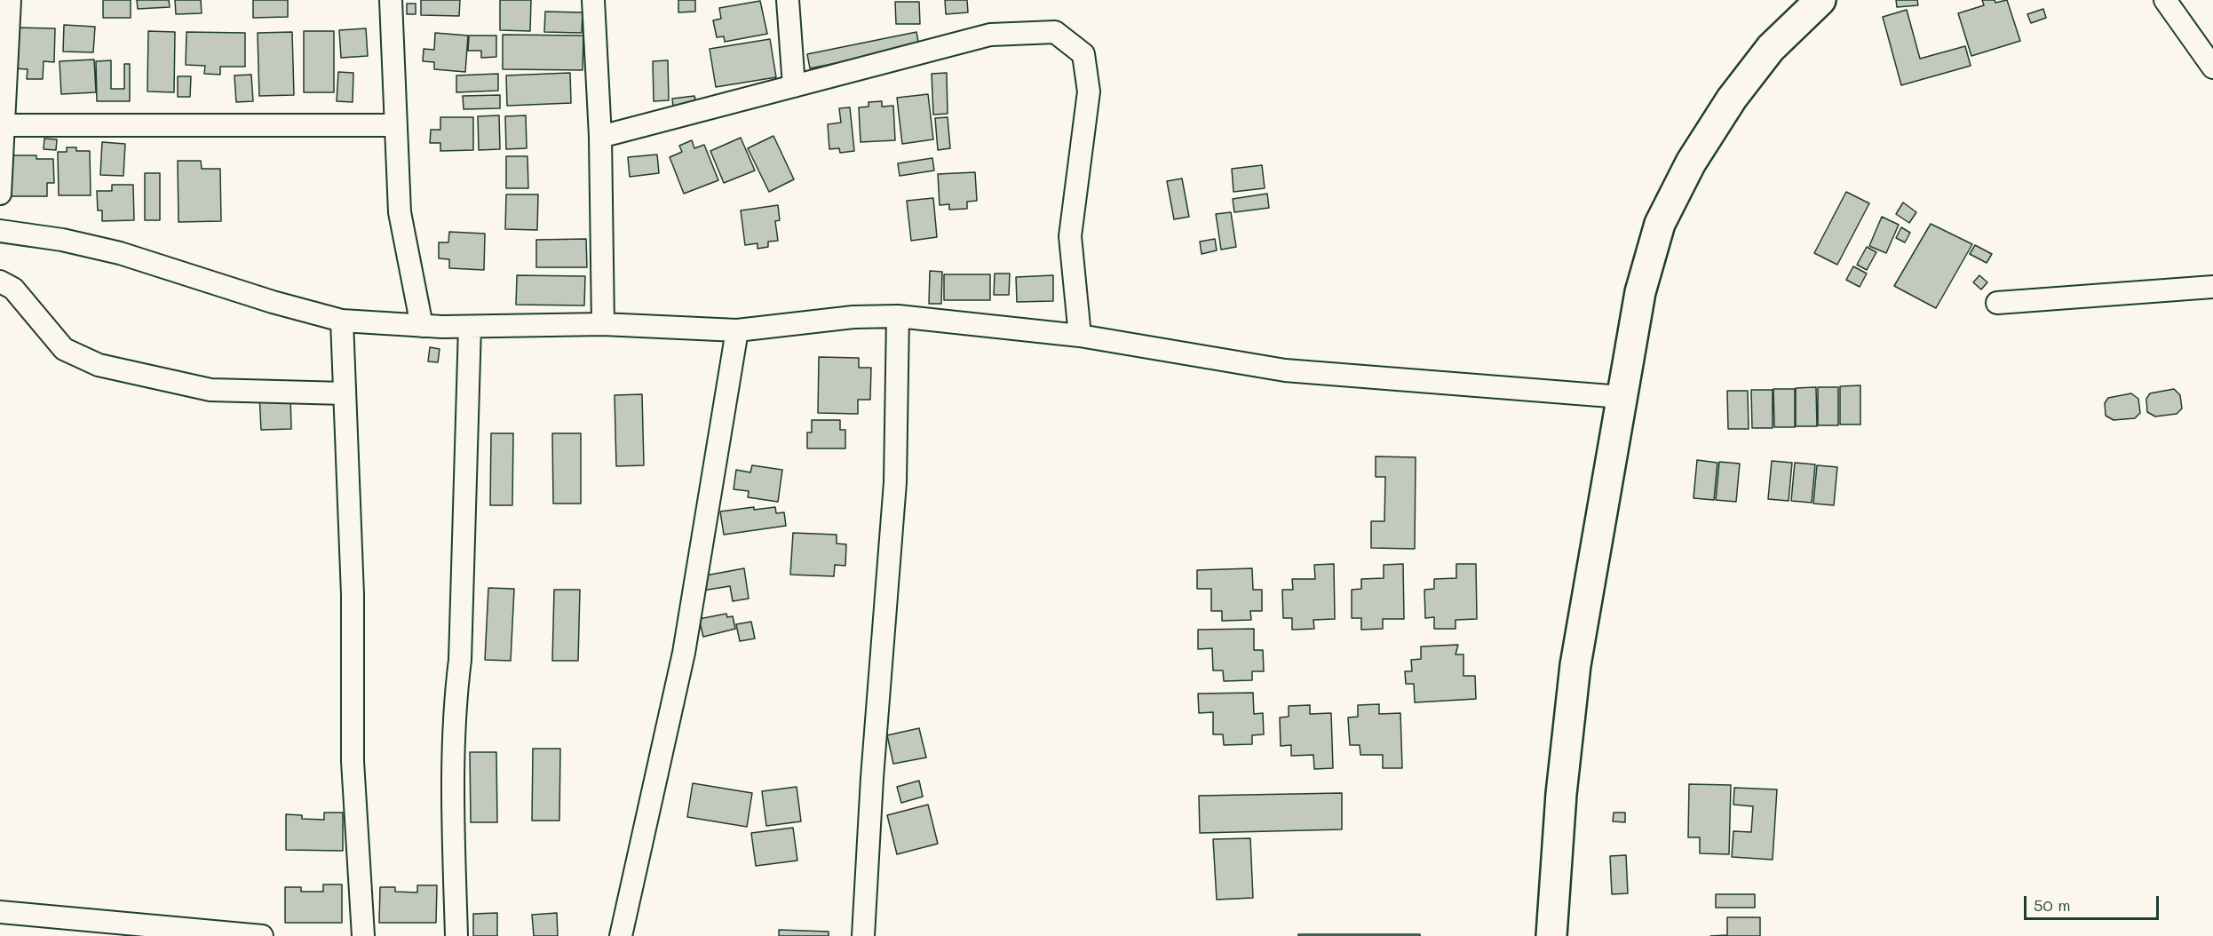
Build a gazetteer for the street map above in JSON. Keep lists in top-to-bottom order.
{
  "scale_bar": "50 m"
}
